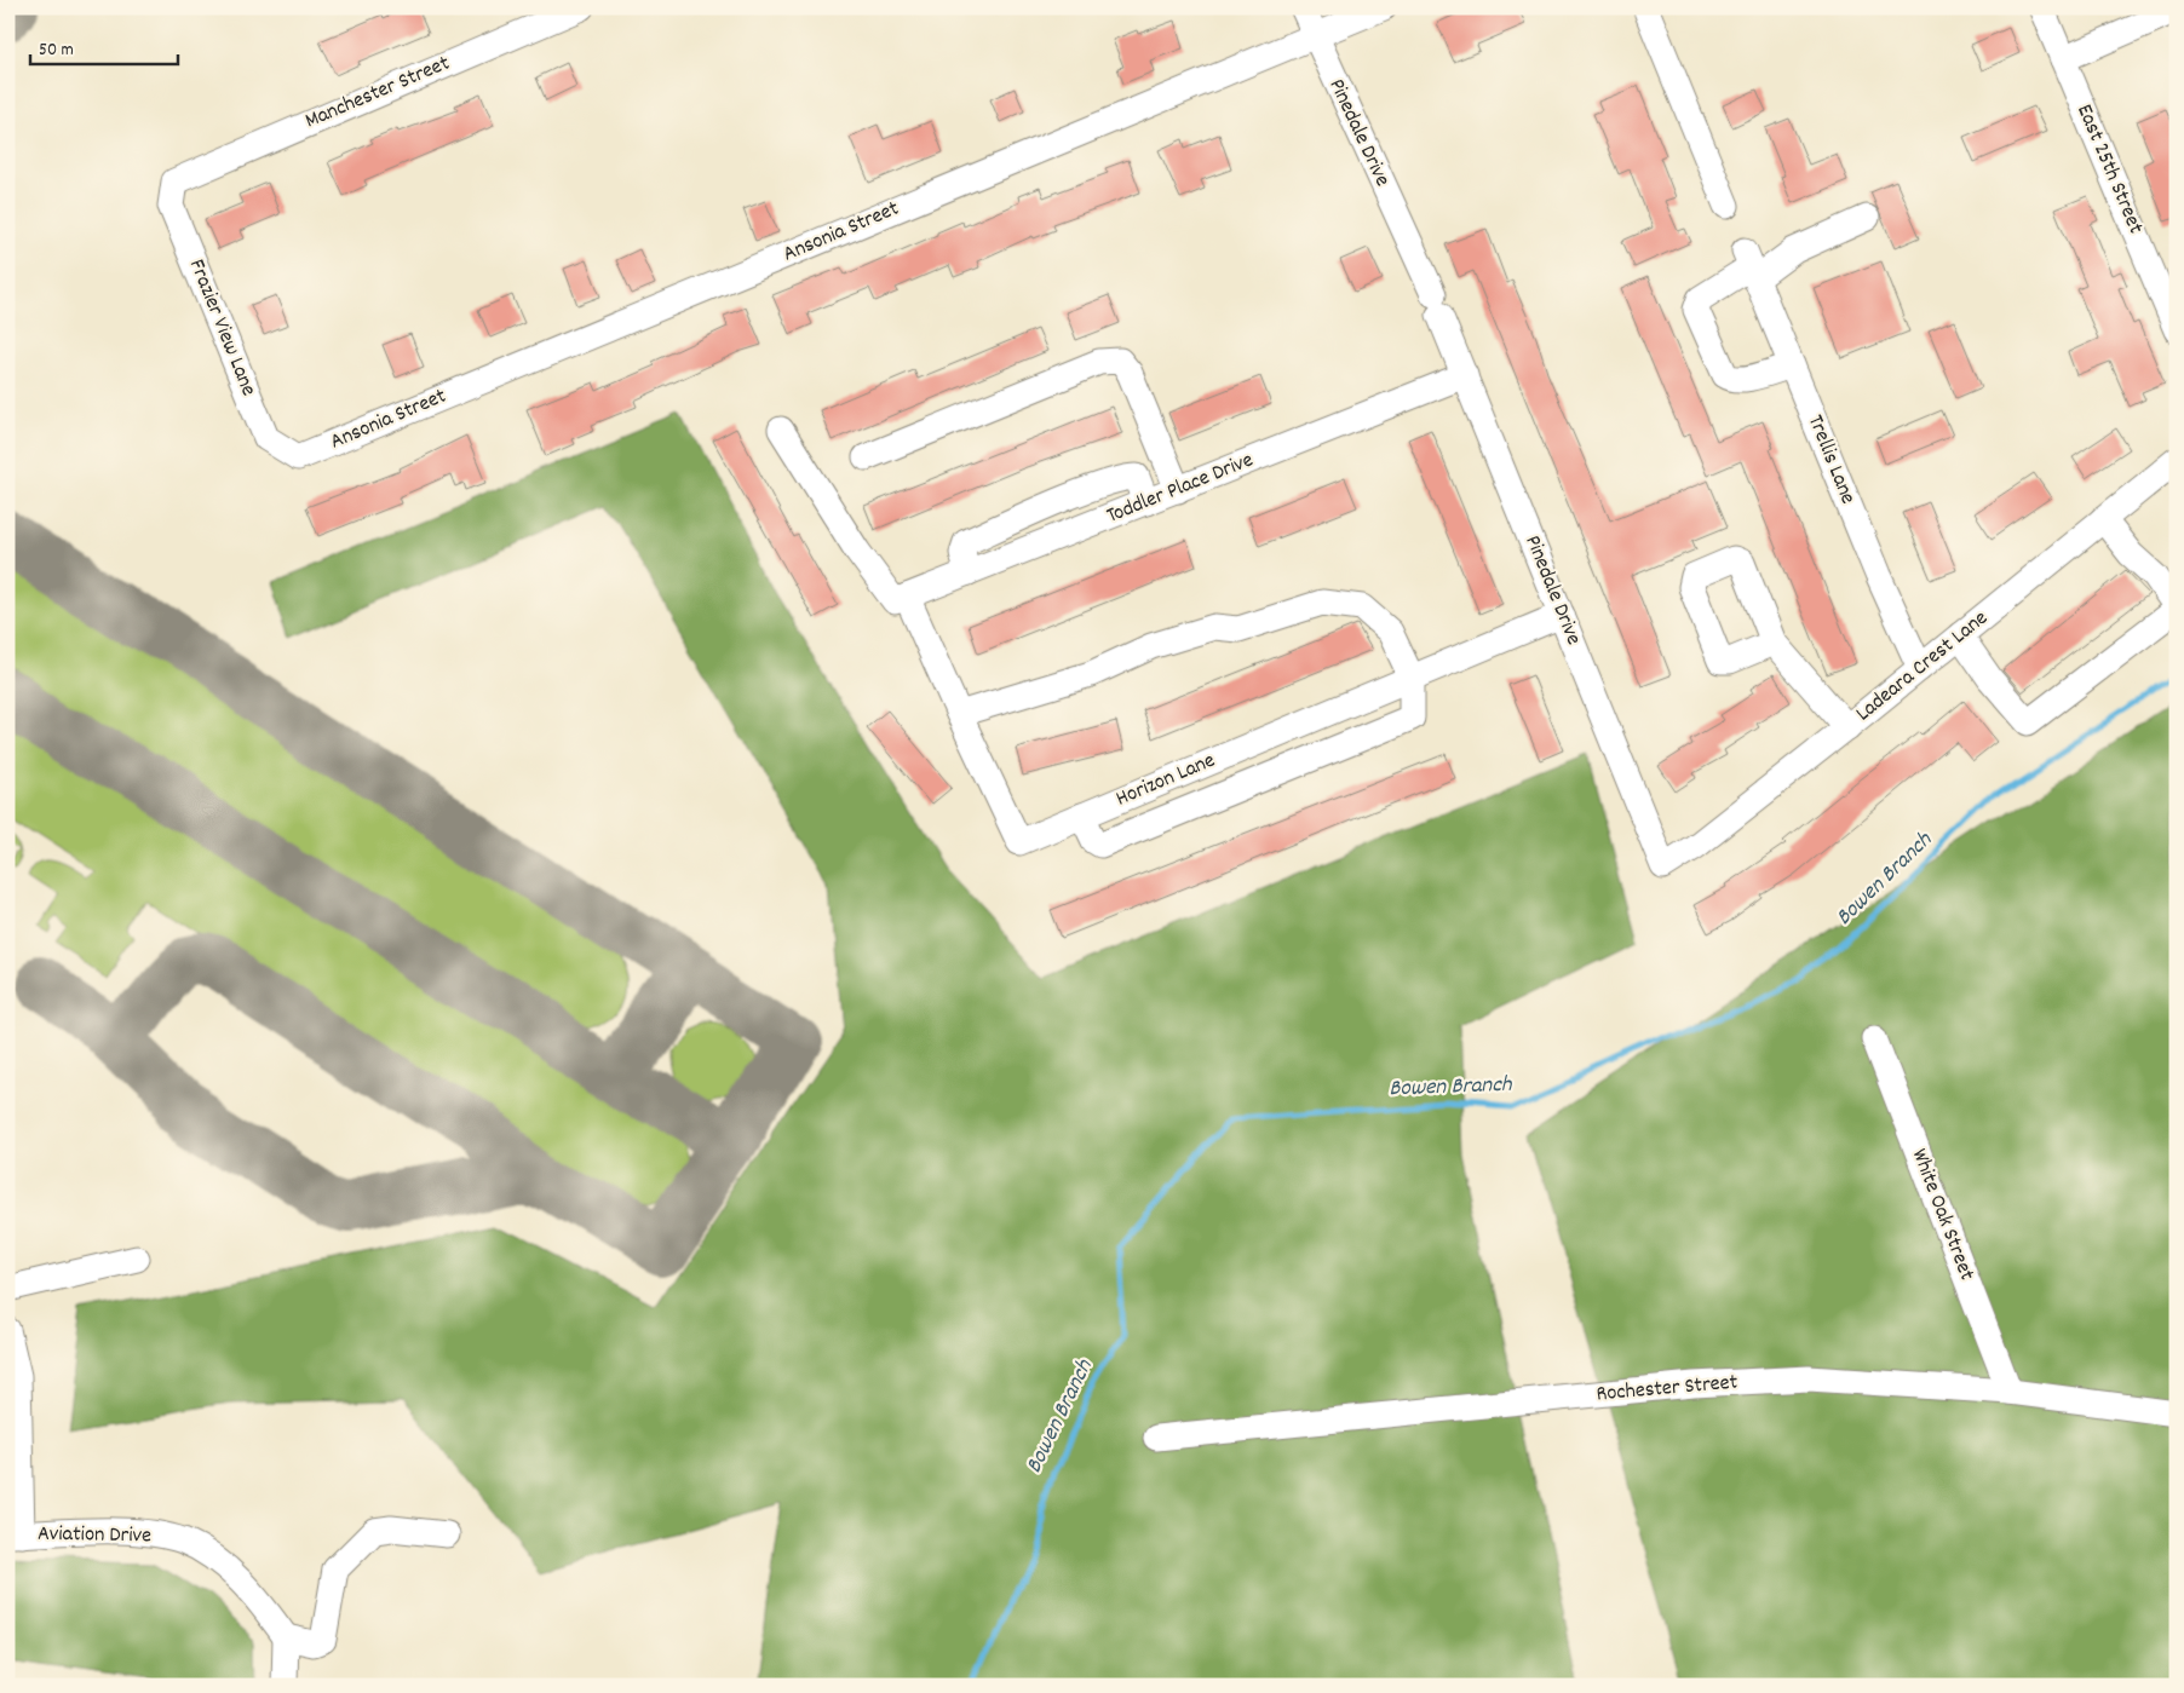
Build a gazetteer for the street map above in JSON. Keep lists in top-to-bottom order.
{
  "streets": {
    "street": [
      "Manchester Street",
      "Pinedale Drive",
      "East 25th Street",
      "Ansonia Street",
      "Frazier View Lane",
      "Trellis Lane",
      "Toddler Place Drive",
      "Ladeara Crest Lane",
      "Horizon Lane",
      "White Oak Street",
      "Rochester Street",
      "Aviation Drive"
    ]
  },
  "crossings": [
    ["Manchester Street", "Frazier View Lane"],
    ["Pinedale Drive", "Ansonia Street"],
    ["Pinedale Drive", "Toddler Place Drive"],
    ["Pinedale Drive", "Ladeara Crest Lane"],
    ["Pinedale Drive", "Horizon Lane"],
    ["Ansonia Street", "Frazier View Lane"],
    ["Trellis Lane", "Ladeara Crest Lane"],
    ["Toddler Place Drive", "Horizon Lane"],
    ["White Oak Street", "Rochester Street"]
  ],
  "water": ["Bowen Branch"],
  "scale_bar": "50 m"
}
